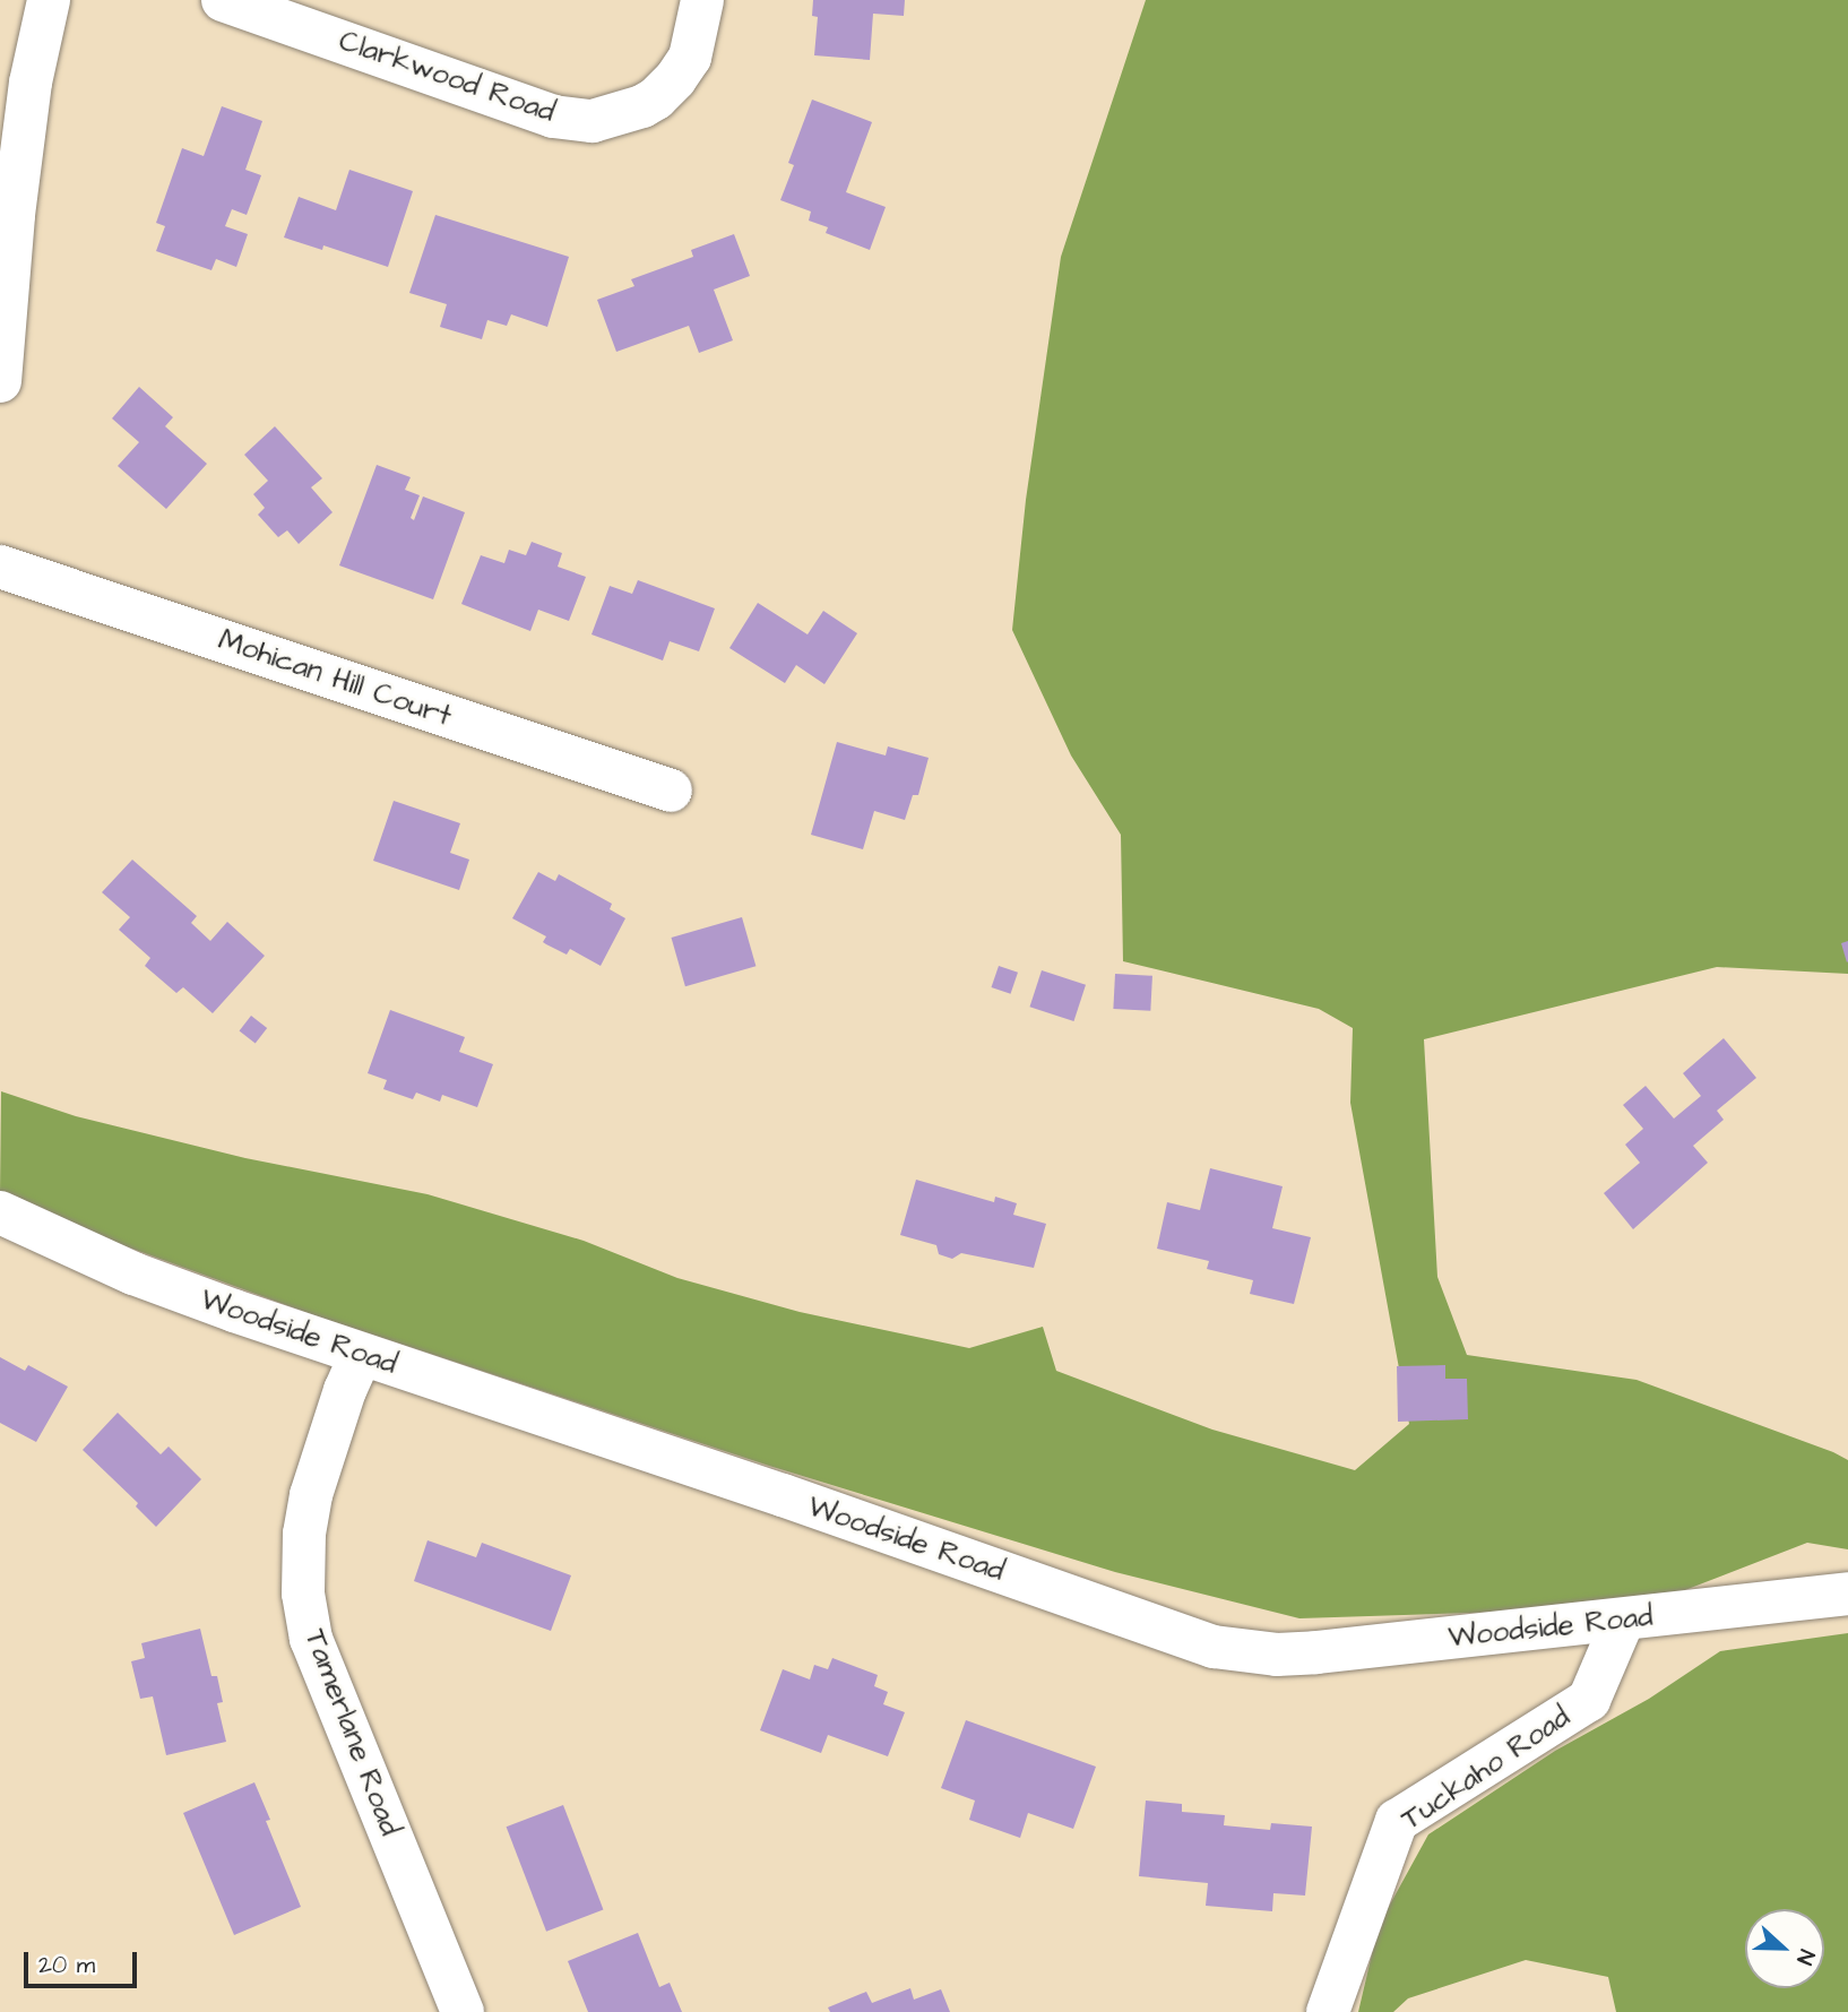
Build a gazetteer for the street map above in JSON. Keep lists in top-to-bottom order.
{
  "streets": {
    "street": [
      "Clarkwood Road",
      "Mohican Hill Court",
      "Woodside Road",
      "Tamerlane Road",
      "Tuckaho Road"
    ]
  },
  "crossings": [
    ["Woodside Road", "Tamerlane Road"],
    ["Woodside Road", "Tuckaho Road"]
  ],
  "scale_bar": "20 m",
  "north": "right"
}
